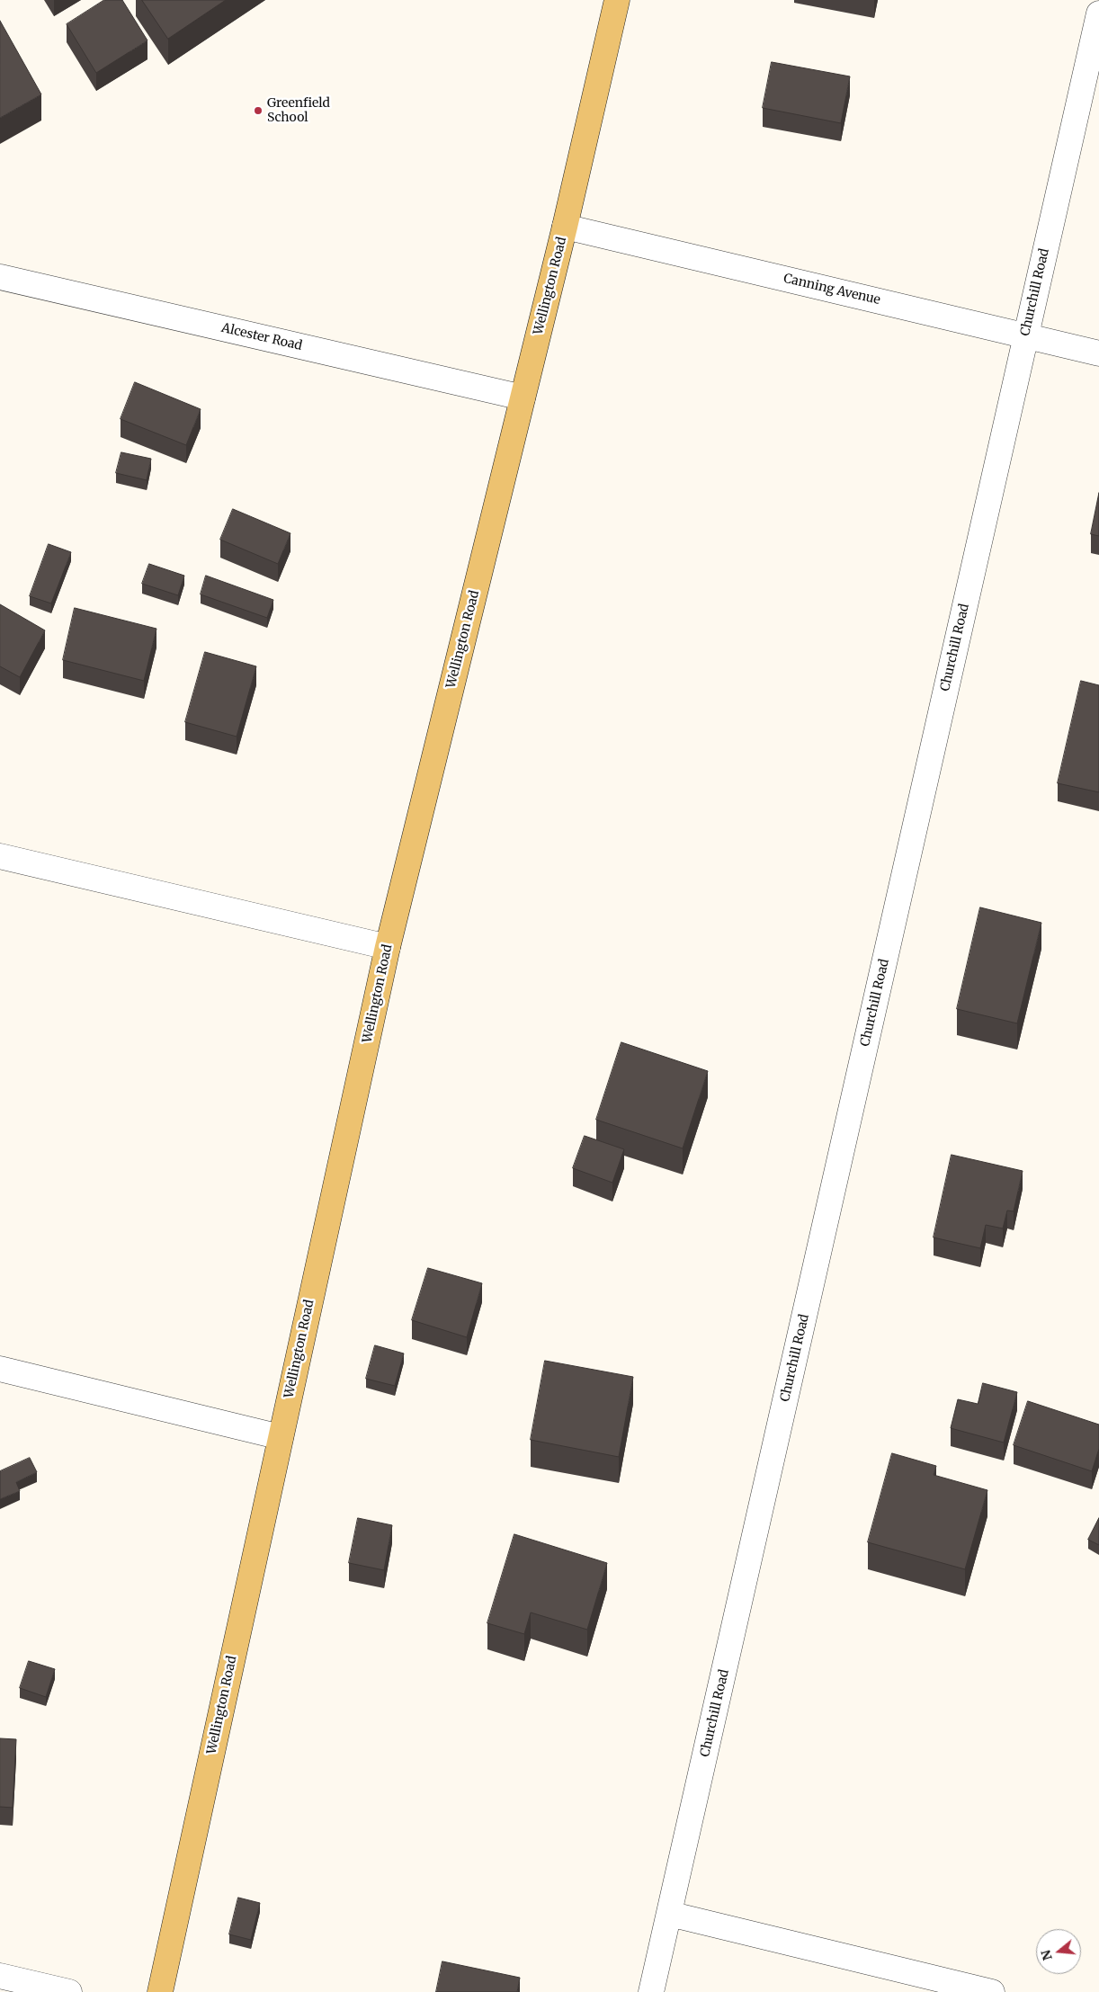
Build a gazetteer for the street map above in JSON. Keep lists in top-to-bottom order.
{
  "streets": {
    "main road": ["Wellington Road"],
    "street": ["Canning Avenue", "Churchill Road", "Alcester Road"]
  },
  "crossings": [
    ["Wellington Road", "Canning Avenue"],
    ["Wellington Road", "Alcester Road"],
    ["Canning Avenue", "Churchill Road"]
  ],
  "places": ["Greenfield School"],
  "north": "left"
}
